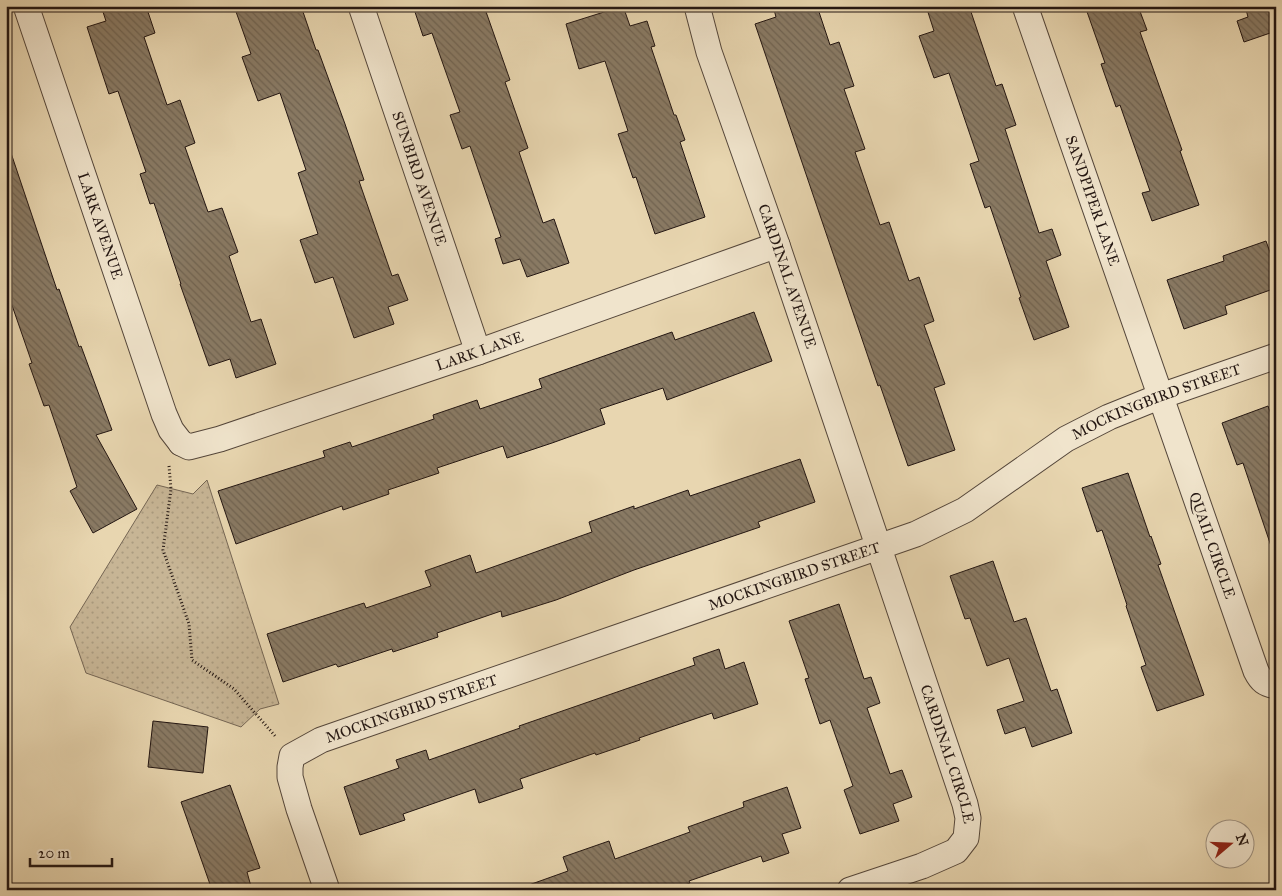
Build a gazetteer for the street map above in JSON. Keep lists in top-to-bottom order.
{
  "streets": {
    "street": [
      "SUNBIRD AVENUE",
      "SANDPIPER LANE",
      "LARK AVENUE",
      "CARDINAL AVENUE",
      "LARK LANE",
      "MOCKINGBIRD STREET",
      "QUAIL CIRCLE",
      "CARDINAL CIRCLE"
    ]
  },
  "crossings": [
    ["SUNBIRD AVENUE", "LARK LANE"],
    ["SANDPIPER LANE", "MOCKINGBIRD STREET"],
    ["SANDPIPER LANE", "QUAIL CIRCLE"],
    ["LARK AVENUE", "LARK LANE"],
    ["CARDINAL AVENUE", "LARK LANE"],
    ["CARDINAL AVENUE", "MOCKINGBIRD STREET"],
    ["CARDINAL AVENUE", "CARDINAL CIRCLE"],
    ["MOCKINGBIRD STREET", "QUAIL CIRCLE"],
    ["MOCKINGBIRD STREET", "CARDINAL CIRCLE"]
  ],
  "scale_bar": "20 m",
  "north": "right"
}
